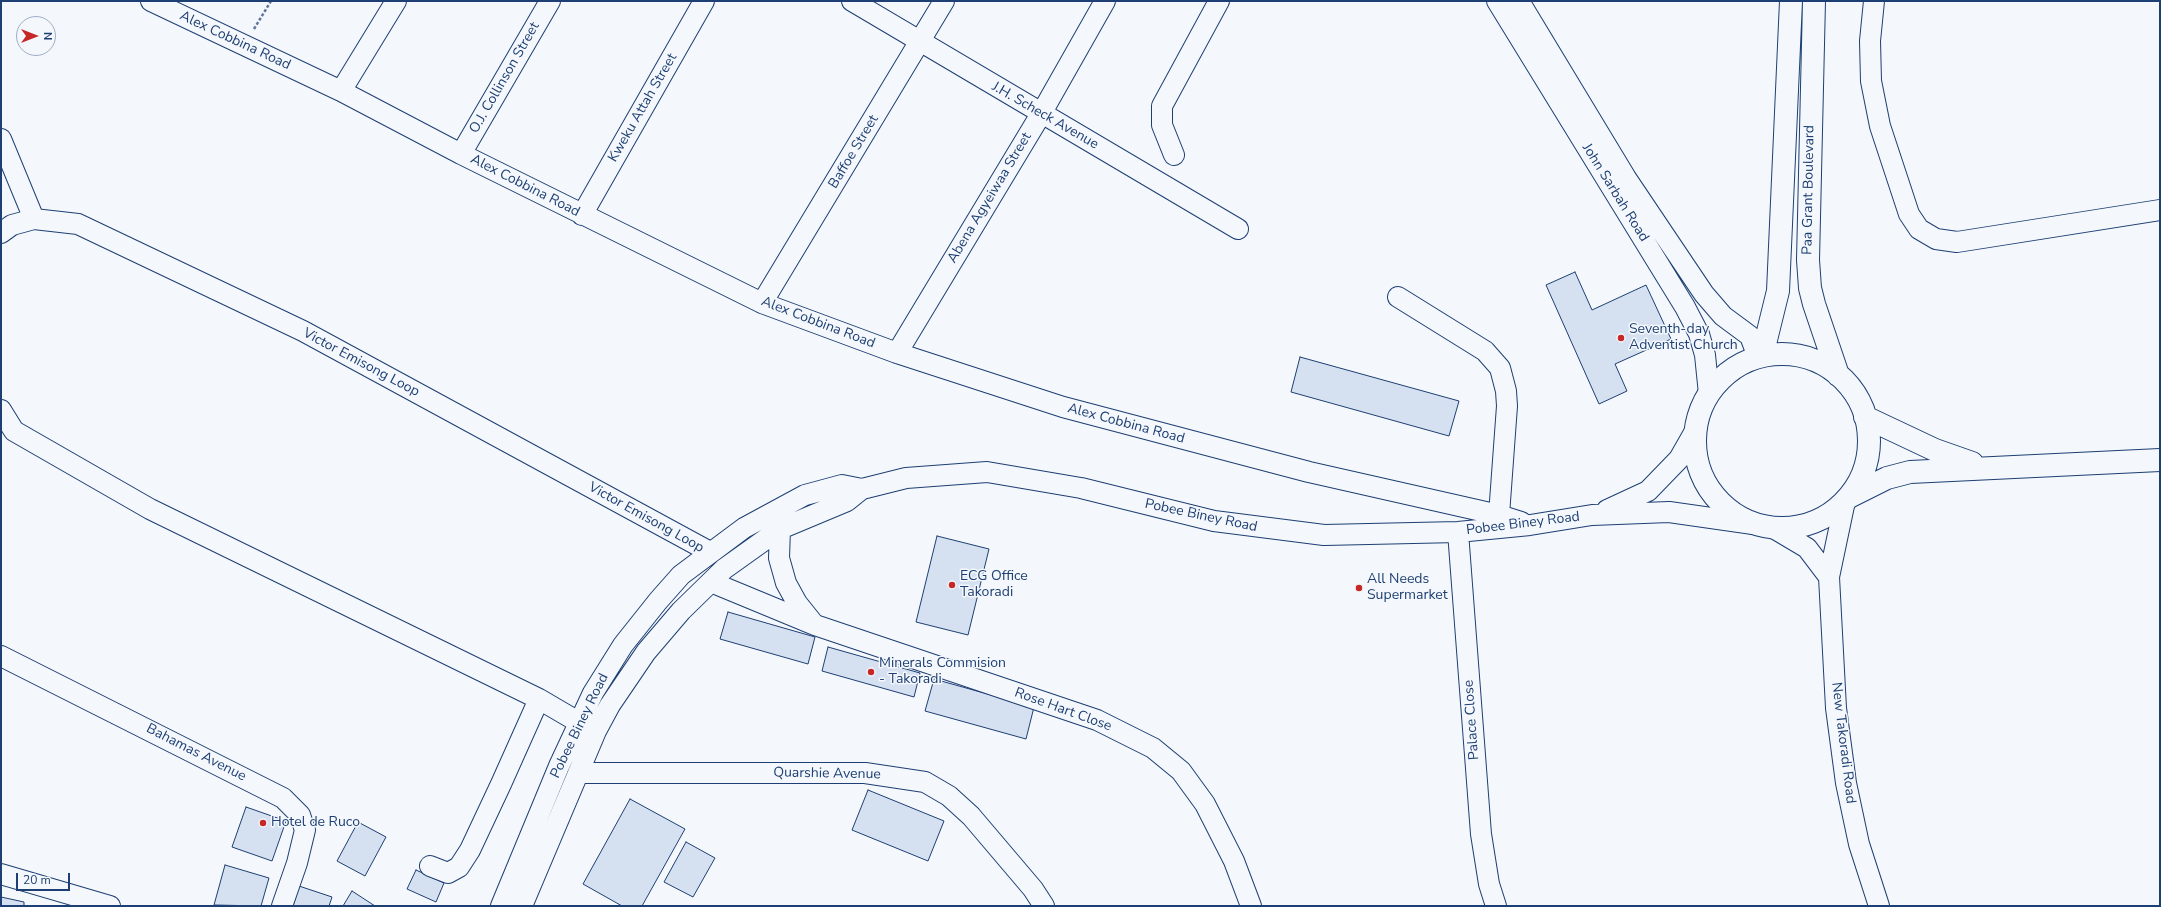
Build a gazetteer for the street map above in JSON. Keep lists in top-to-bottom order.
{
  "streets": {
    "main road": ["Paa Grant Boulevard"],
    "street": [
      "Alex Cobbina Road",
      "O.J. Collinson Street",
      "Kweku Attah Street",
      "J.H. Scheck Avenue",
      "Baffoe Street",
      "John Sarbah Road",
      "Abena Agyeiwaa Street",
      "Victor Emisong Loop",
      "Pobee Biney Road",
      "Rose Hart Close",
      "Palace Close",
      "New Takoradi Road",
      "Bahamas Avenue",
      "Quarshie Avenue"
    ]
  },
  "crossings": [
    ["Alex Cobbina Road", "O.J. Collinson Street"],
    ["Alex Cobbina Road", "Kweku Attah Street"],
    ["Alex Cobbina Road", "Baffoe Street"],
    ["Alex Cobbina Road", "Abena Agyeiwaa Street"],
    ["Alex Cobbina Road", "Pobee Biney Road"],
    ["J.H. Scheck Avenue", "Baffoe Street"],
    ["J.H. Scheck Avenue", "Abena Agyeiwaa Street"],
    ["Paa Grant Boulevard", "John Sarbah Road"],
    ["Victor Emisong Loop", "Pobee Biney Road"],
    ["Pobee Biney Road", "Rose Hart Close"],
    ["Pobee Biney Road", "Palace Close"],
    ["Pobee Biney Road", "Quarshie Avenue"]
  ],
  "places": [
    "Seventh-day Adventist Church",
    "ECG Office Takoradi",
    "All Needs Supermarket",
    "Minerals Commision - Takoradi",
    "Hotel de Ruco"
  ],
  "scale_bar": "20 m",
  "north": "right"
}
